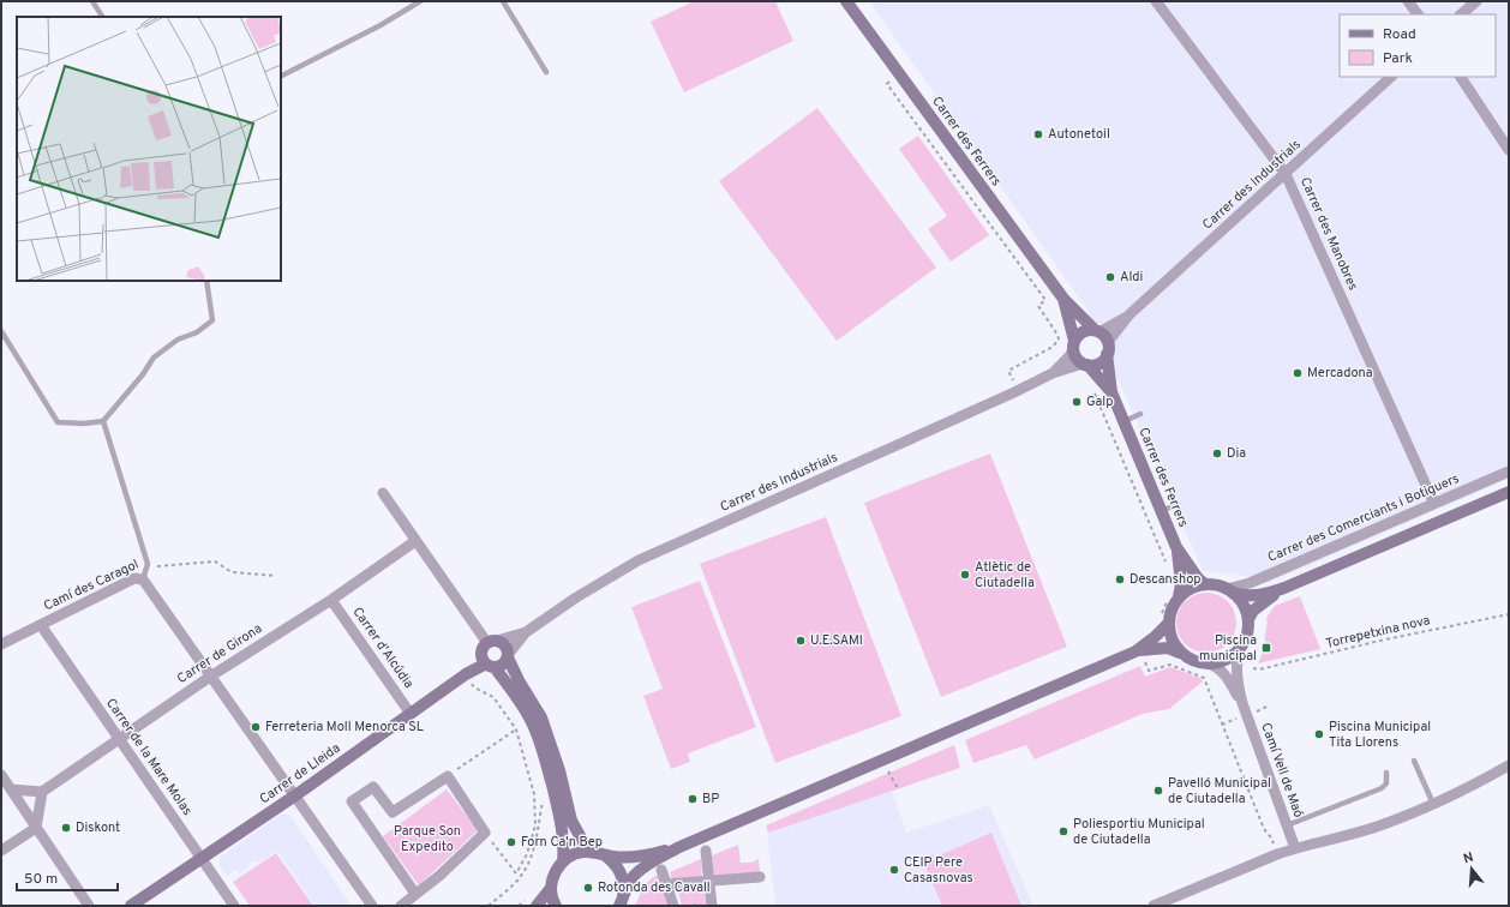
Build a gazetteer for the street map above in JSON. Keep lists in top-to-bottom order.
{
  "streets": {
    "street": [
      "Carrer des Ferrers",
      "Carrer des Industrials",
      "Carrer des Manobres",
      "Carrer des Comerciants i Botiguers",
      "Camí des Caragol",
      "Carrer d'Alcúdia",
      "Carrer de Girona",
      "Carrer de la Mare Molas",
      "Camí Vell de Maó",
      "Carrer de Lleida"
    ],
    "path": ["Torrepetxina nova"]
  },
  "crossings": [
    ["Carrer des Ferrers", "Carrer des Industrials"],
    ["Carrer des Ferrers", "Carrer des Comerciants i Botiguers"],
    ["Carrer des Ferrers", "Camí Vell de Maó"],
    ["Carrer des Industrials", "Carrer des Manobres"],
    ["Carrer des Industrials", "Carrer de Lleida"],
    ["Carrer des Manobres", "Carrer des Comerciants i Botiguers"],
    ["Carrer des Comerciants i Botiguers", "Camí Vell de Maó"],
    ["Camí des Caragol", "Carrer de la Mare Molas"],
    ["Carrer d'Alcúdia", "Carrer de Girona"],
    ["Carrer d'Alcúdia", "Carrer de Lleida"],
    ["Carrer de Girona", "Carrer de la Mare Molas"],
    ["Carrer de la Mare Molas", "Carrer de Lleida"]
  ],
  "parks": ["Parque Son Expedito"],
  "places": {
    "other": [
      "Autonetoil",
      "Aldi",
      "Mercadona",
      "Galp",
      "Dia",
      "Atlètic de Ciutadella",
      "Descanshop",
      "U.E.SAMI",
      "Ferreteria Moll Menorca SL",
      "Piscina Municipal Tita Llorens",
      "Pavelló Municipal de Ciutadella",
      "BP",
      "Diskont",
      "Poliesportiu Municipal de Ciutadella",
      "Forn Ca'n Bep",
      "CEIP Pere Casasnovas",
      "Rotonda des Cavall"
    ],
    "transit": ["Piscina municipal"]
  },
  "legend": ["Road", "Park"],
  "scale_bar": "50 m",
  "north": "top"
}
